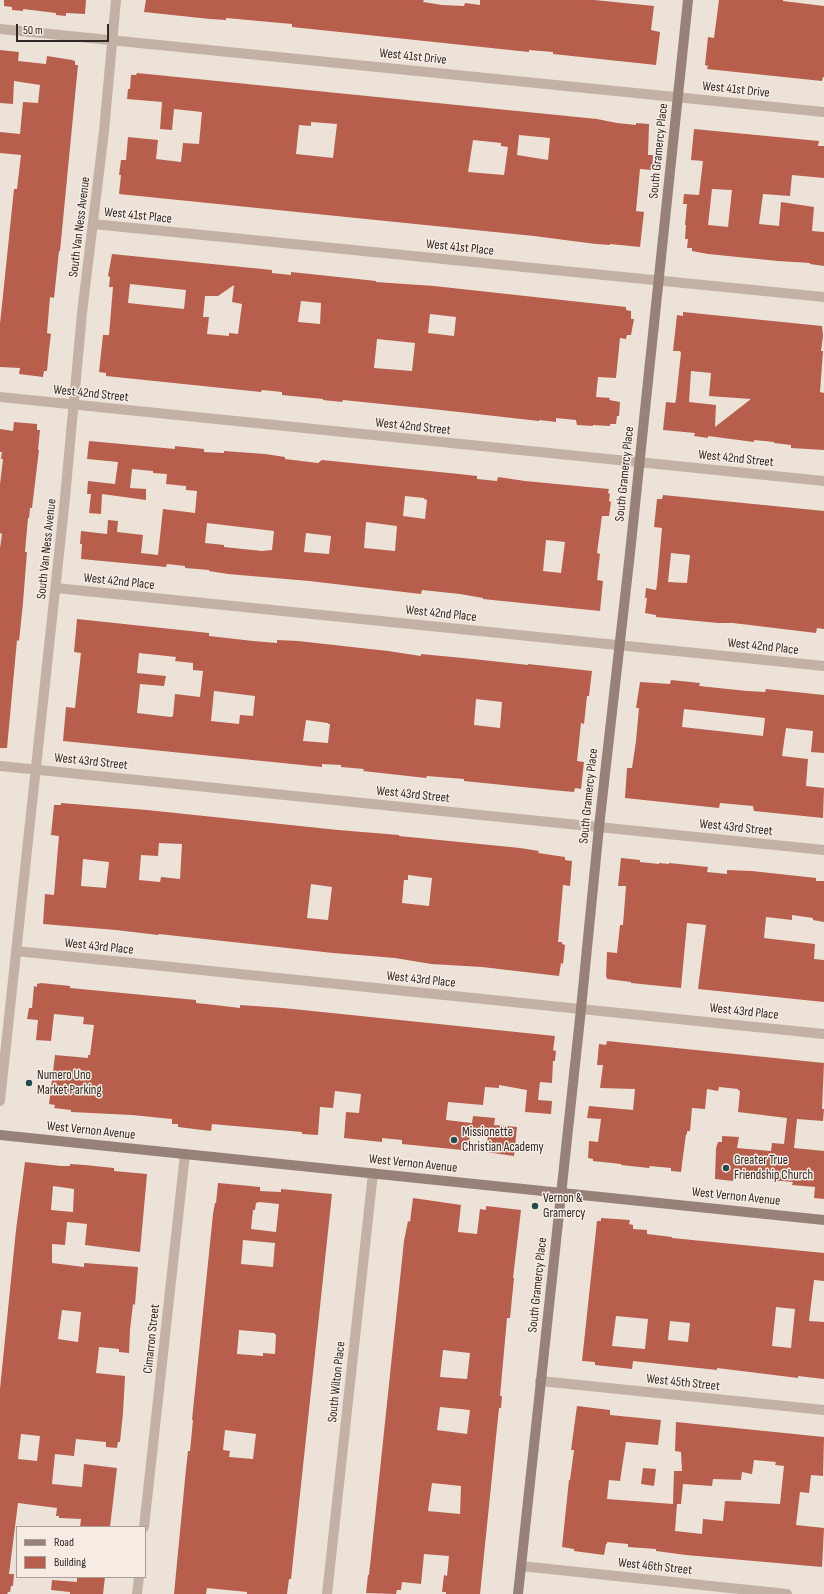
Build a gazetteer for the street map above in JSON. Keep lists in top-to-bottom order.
{
  "streets": {
    "street": [
      "West 41st Drive",
      "South Gramercy Place",
      "West 41st Place",
      "South Van Ness Avenue",
      "West 42nd Street",
      "West 42nd Place",
      "West 43rd Street",
      "West 43rd Place",
      "West Vernon Avenue",
      "Cimarron Street",
      "South Wilton Place",
      "West 45th Street",
      "West 46th Street"
    ]
  },
  "crossings": [
    ["West 41st Drive", "South Gramercy Place"],
    ["West 41st Drive", "South Van Ness Avenue"],
    ["South Gramercy Place", "West 41st Place"],
    ["South Gramercy Place", "West 42nd Street"],
    ["South Gramercy Place", "West 42nd Place"],
    ["South Gramercy Place", "West 43rd Street"],
    ["South Gramercy Place", "West 43rd Place"],
    ["South Gramercy Place", "West Vernon Avenue"],
    ["South Gramercy Place", "West 45th Street"],
    ["South Gramercy Place", "West 46th Street"],
    ["West 41st Place", "South Van Ness Avenue"],
    ["South Van Ness Avenue", "West 42nd Street"],
    ["South Van Ness Avenue", "West 42nd Place"],
    ["South Van Ness Avenue", "West 43rd Street"],
    ["South Van Ness Avenue", "West 43rd Place"],
    ["West Vernon Avenue", "Cimarron Street"],
    ["West Vernon Avenue", "South Wilton Place"]
  ],
  "places": [
    "Numero Uno Market Parking",
    "Missionette Christian Academy",
    "Greater True Friendship Church",
    "Vernon & Gramercy"
  ],
  "legend": ["Road", "Building"],
  "scale_bar": "50 m"
}
